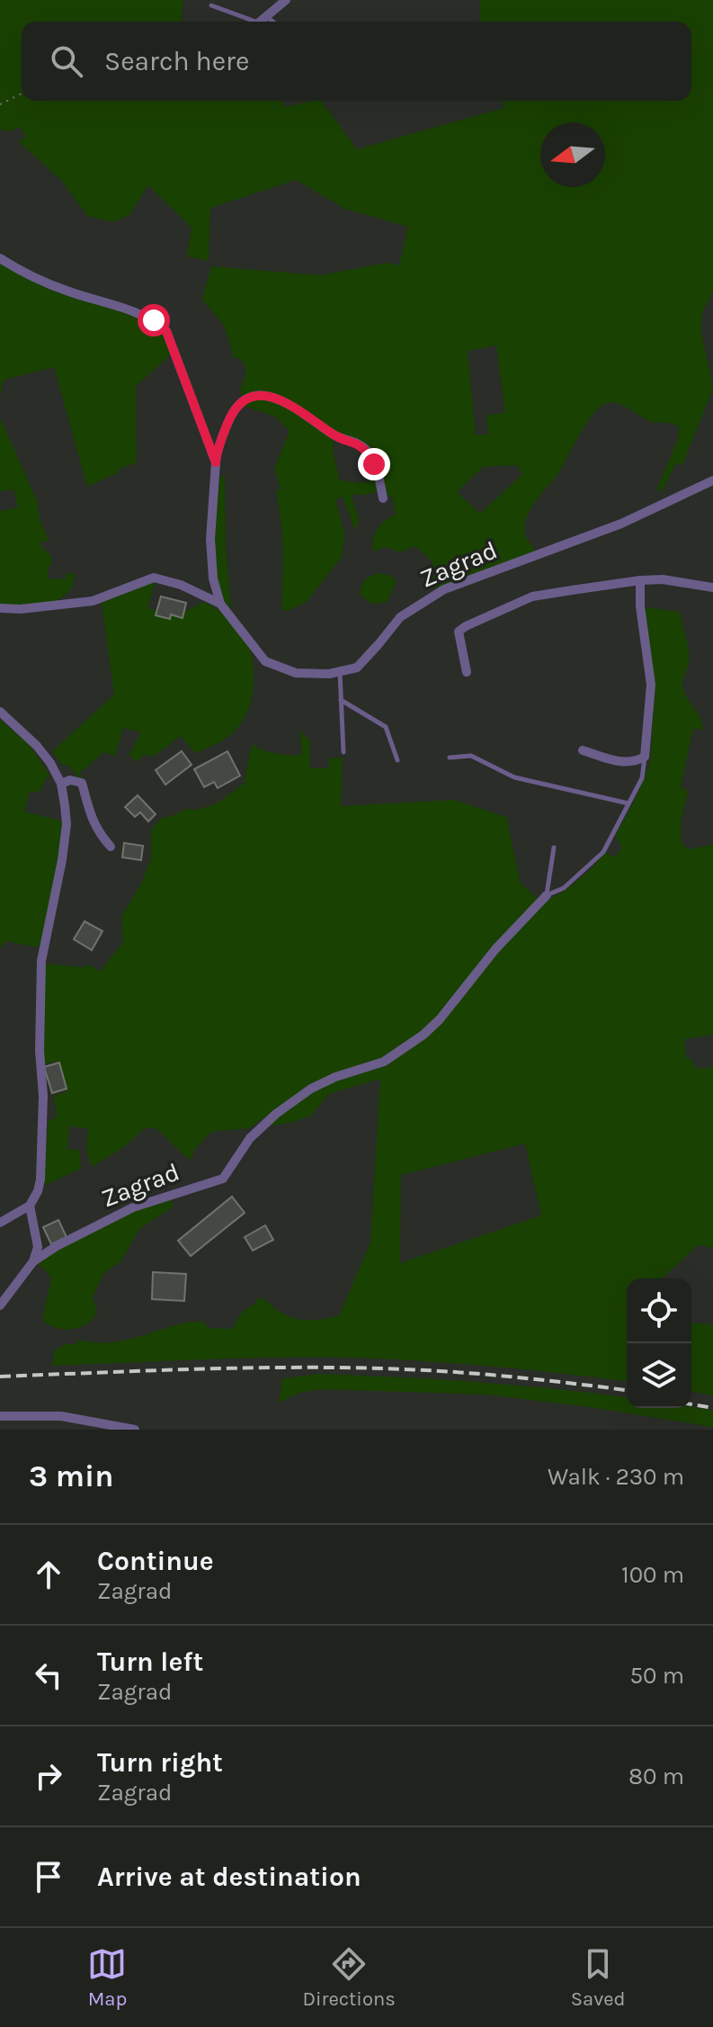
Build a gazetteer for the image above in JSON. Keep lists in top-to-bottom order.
{
  "streets": {
    "street": ["Zagrad"]
  },
  "north": "left",
  "page": {
    "search": "Search here",
    "heading": ["3 min", "Walk · 230 m"],
    "list": [
      ["Continue", "Zagrad", "100 m"],
      ["Turn left", "Zagrad", "50 m"],
      ["Turn right", "Zagrad", "80 m"],
      "Arrive at destination"
    ],
    "nav": ["Map", "Directions", "Saved"]
  }
}
